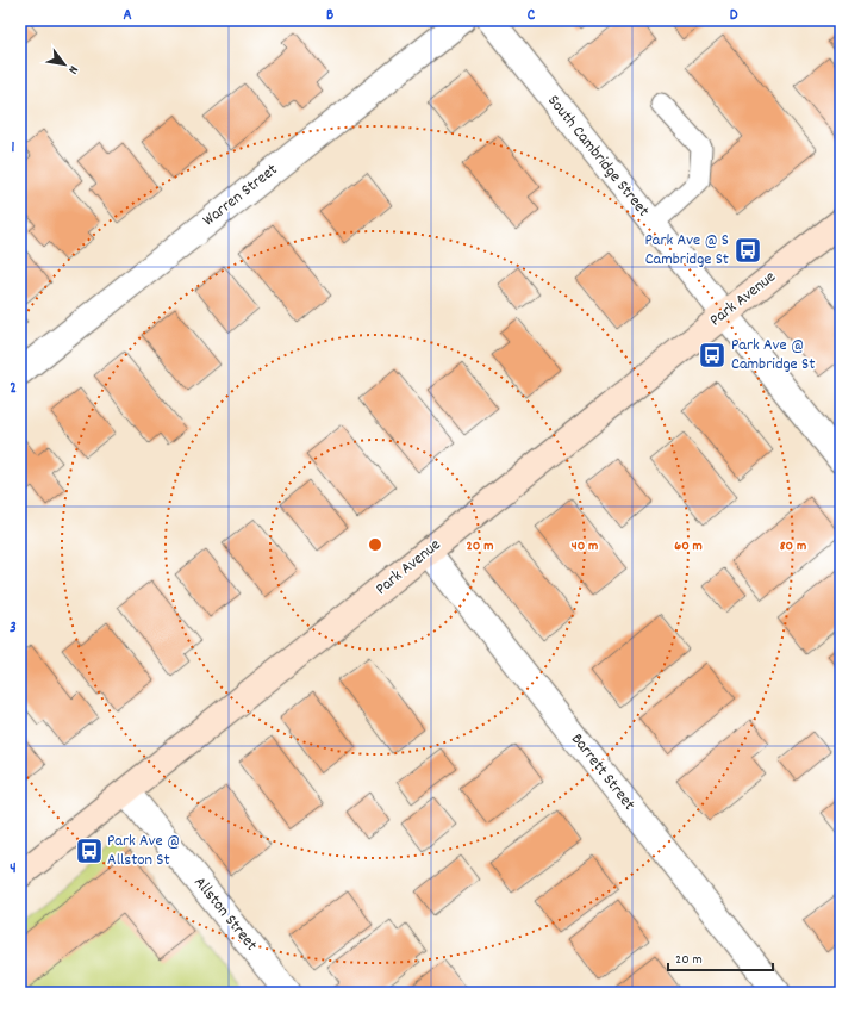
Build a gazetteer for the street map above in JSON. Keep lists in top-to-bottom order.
{
  "streets": {
    "main road": ["Park Avenue"],
    "street": [
      "South Cambridge Street",
      "Warren Street",
      "Barrett Street",
      "Allston Street"
    ]
  },
  "crossings": [
    ["South Cambridge Street", "Park Avenue"],
    ["Park Avenue", "Barrett Street"],
    ["Park Avenue", "Allston Street"]
  ],
  "places": {
    "bus stop": ["Park Ave @ S Cambridge St", "Park Ave @ Cambridge St", "Park Ave @ Allston St"]
  },
  "scale_bar": "20 m",
  "north": "bottom right",
  "grid": {
    "columns": [
      "A",
      "B",
      "C",
      "D"
    ],
    "rows": [
      "1",
      "2",
      "3",
      "4"
    ]
  },
  "rings": [
    "20 m",
    "40 m",
    "60 m",
    "80 m"
  ]
}
